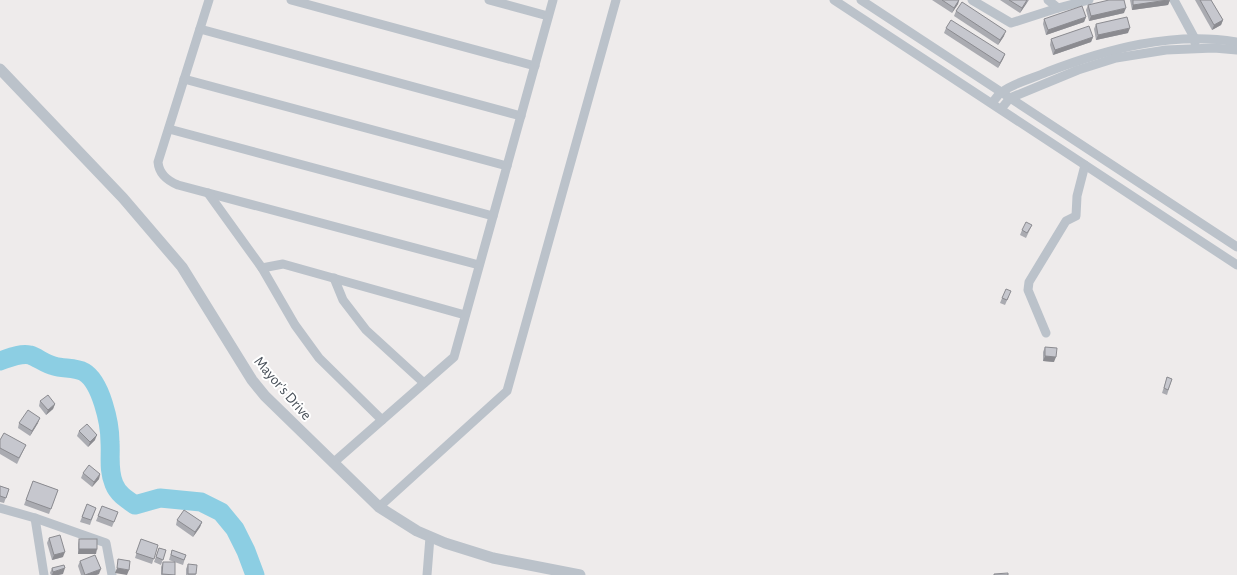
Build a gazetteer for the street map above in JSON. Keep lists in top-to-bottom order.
{
  "streets": {
    "street": ["Mayor's Drive"]
  }
}
